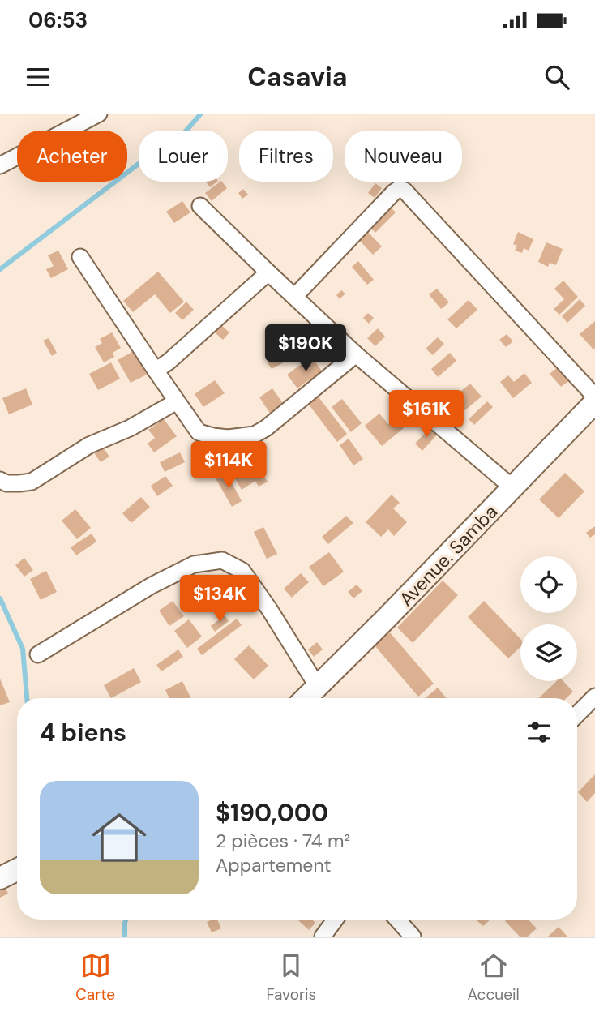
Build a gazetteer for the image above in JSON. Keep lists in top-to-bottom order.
{
  "streets": {
    "street": ["Avenue. Samba"]
  },
  "page": {
    "status": "06:53",
    "header": "Casavia",
    "chip": [
      "Acheter",
      "Louer",
      "Filtres",
      "Nouveau"
    ],
    "price": [
      "$190K",
      "$161K",
      "$114K",
      "$134K"
    ],
    "heading": "4 biens",
    "list": [
      {
        "name": "$190,000",
        "note": "2 pièces · 74 m² · Appartement"
      }
    ],
    "tabs": ["Carte", "Favoris", "Accueil"]
  }
}
